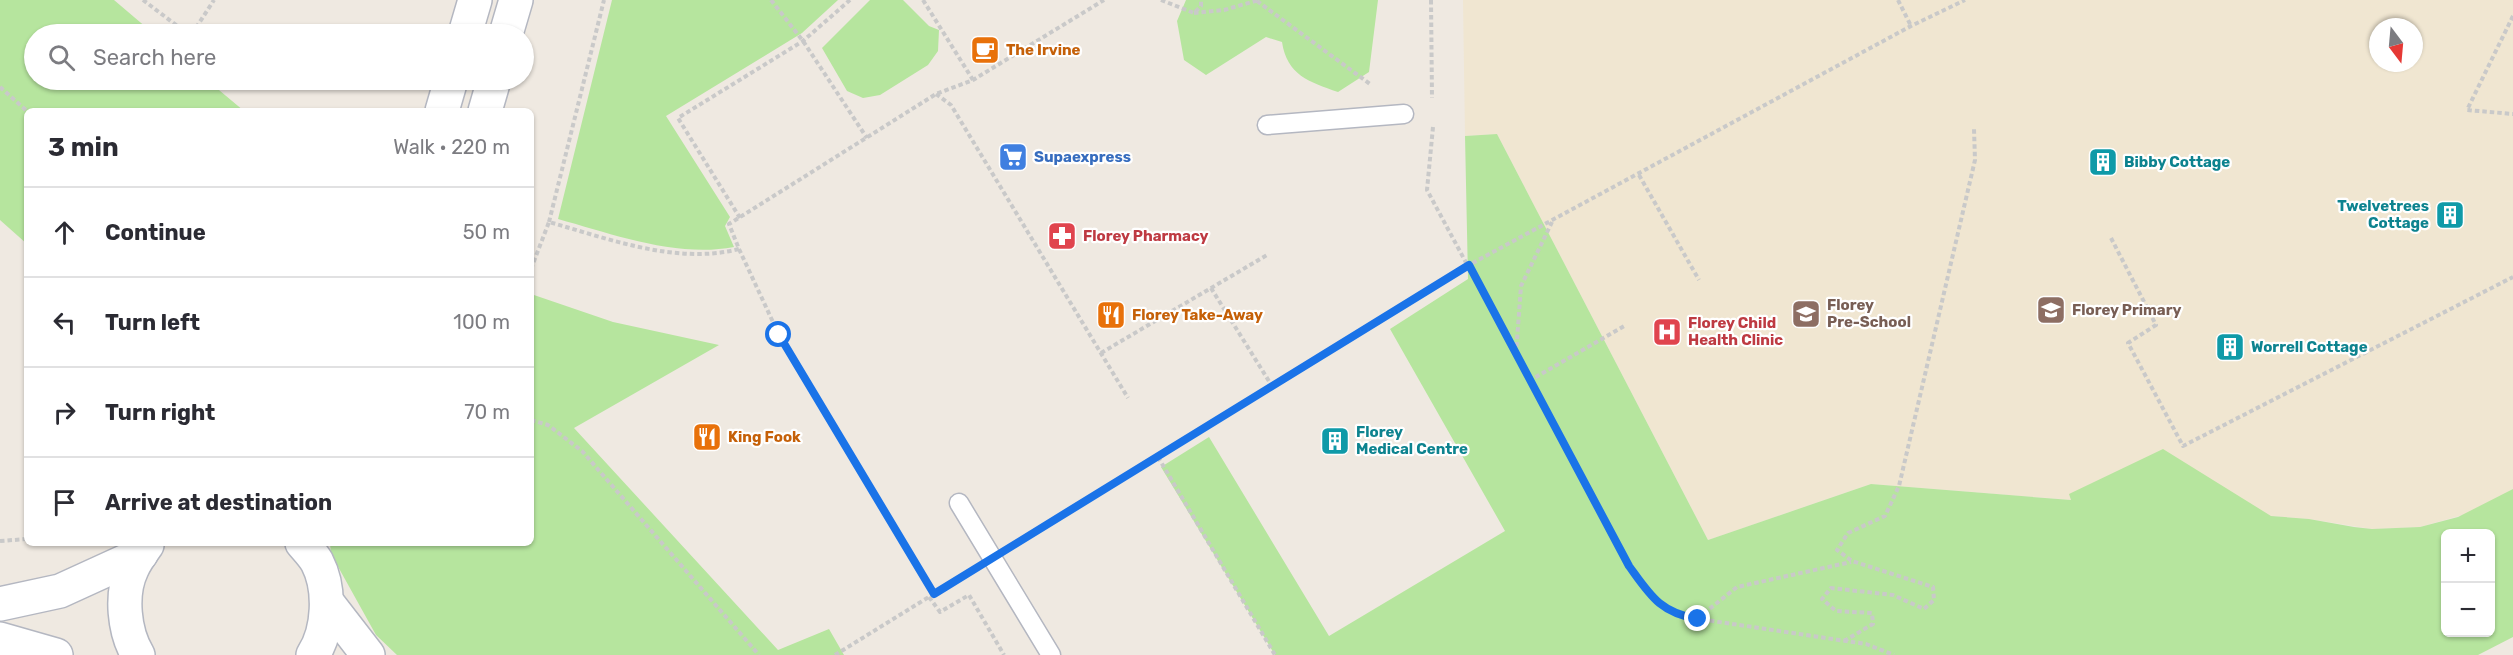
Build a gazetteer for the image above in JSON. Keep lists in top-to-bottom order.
{
  "places": {
    "cafe": ["The Irvine"],
    "supermarket": ["Supaexpress"],
    "building": [
      "Bibby Cottage",
      "Twelvetrees Cottage",
      "Worrell Cottage",
      "Florey Medical Centre"
    ],
    "pharmacy": ["Florey Pharmacy"],
    "school or university": ["Florey Primary", "Florey Pre-School"],
    "restaurant": ["Florey Take-Away", "King Fook"],
    "hospital": ["Florey Child Health Clinic"]
  },
  "north": "bottom",
  "page": {
    "search": "Search here",
    "heading": ["3 min", "Walk · 220 m"],
    "list": [
      ["Continue", "50 m"],
      ["Turn left", "100 m"],
      ["Turn right", "70 m"],
      "Arrive at destination"
    ],
    "map_buttons": ["+", "−"]
  }
}
